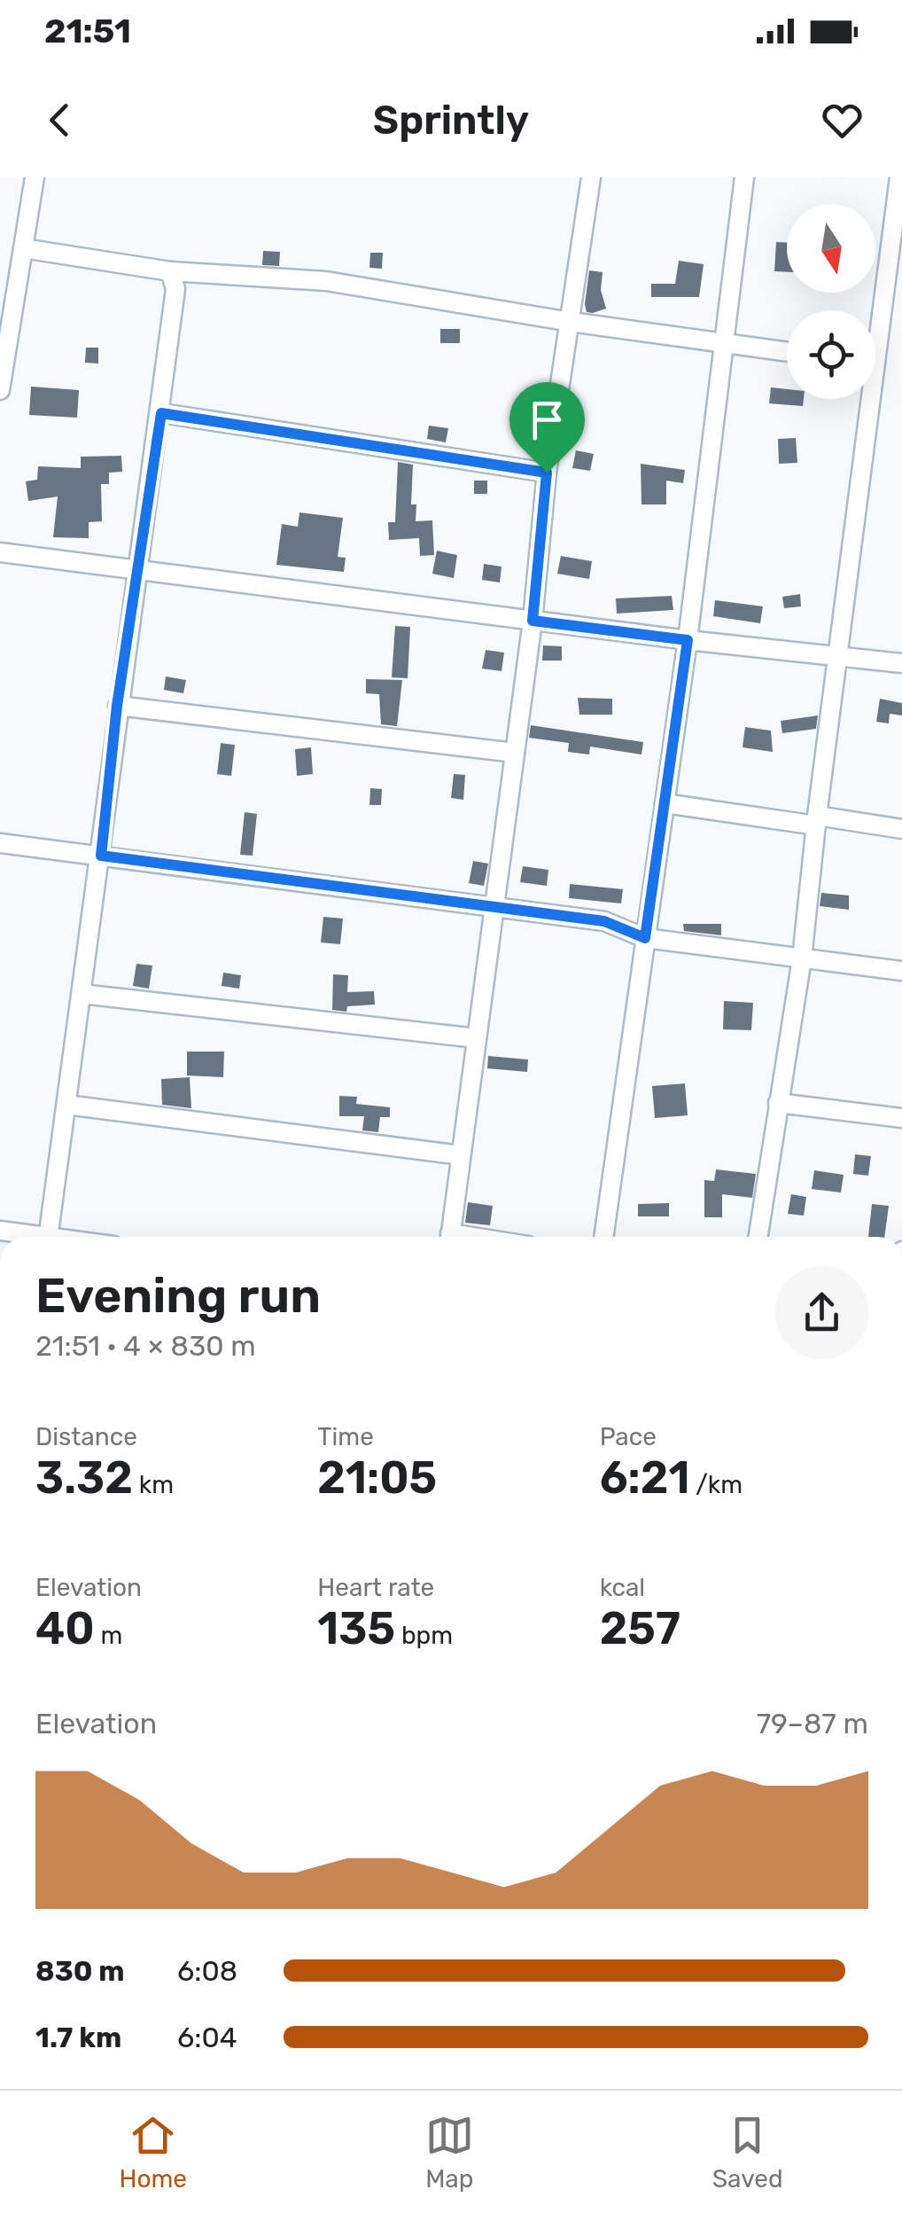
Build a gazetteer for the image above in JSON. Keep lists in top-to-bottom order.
{
  "north": "bottom",
  "page": {
    "status": "21:51",
    "header": "Sprintly",
    "heading": ["Evening run", "21:51 · 4 × 830 m"],
    "stats": [
      ["Distance", "3.32 km"],
      ["Time", "21:05"],
      ["Pace", "6:21 /km"],
      ["Elevation", "40 m"],
      ["Heart rate", "135 bpm"],
      ["kcal", "257"]
    ],
    "chart": ["Elevation", "79–87 m"],
    "list": [
      {
        "name": "830 m",
        "note": "6:08"
      },
      {
        "name": "1.7 km",
        "note": "6:04"
      }
    ],
    "tabs": ["Home", "Map", "Saved"]
  }
}
